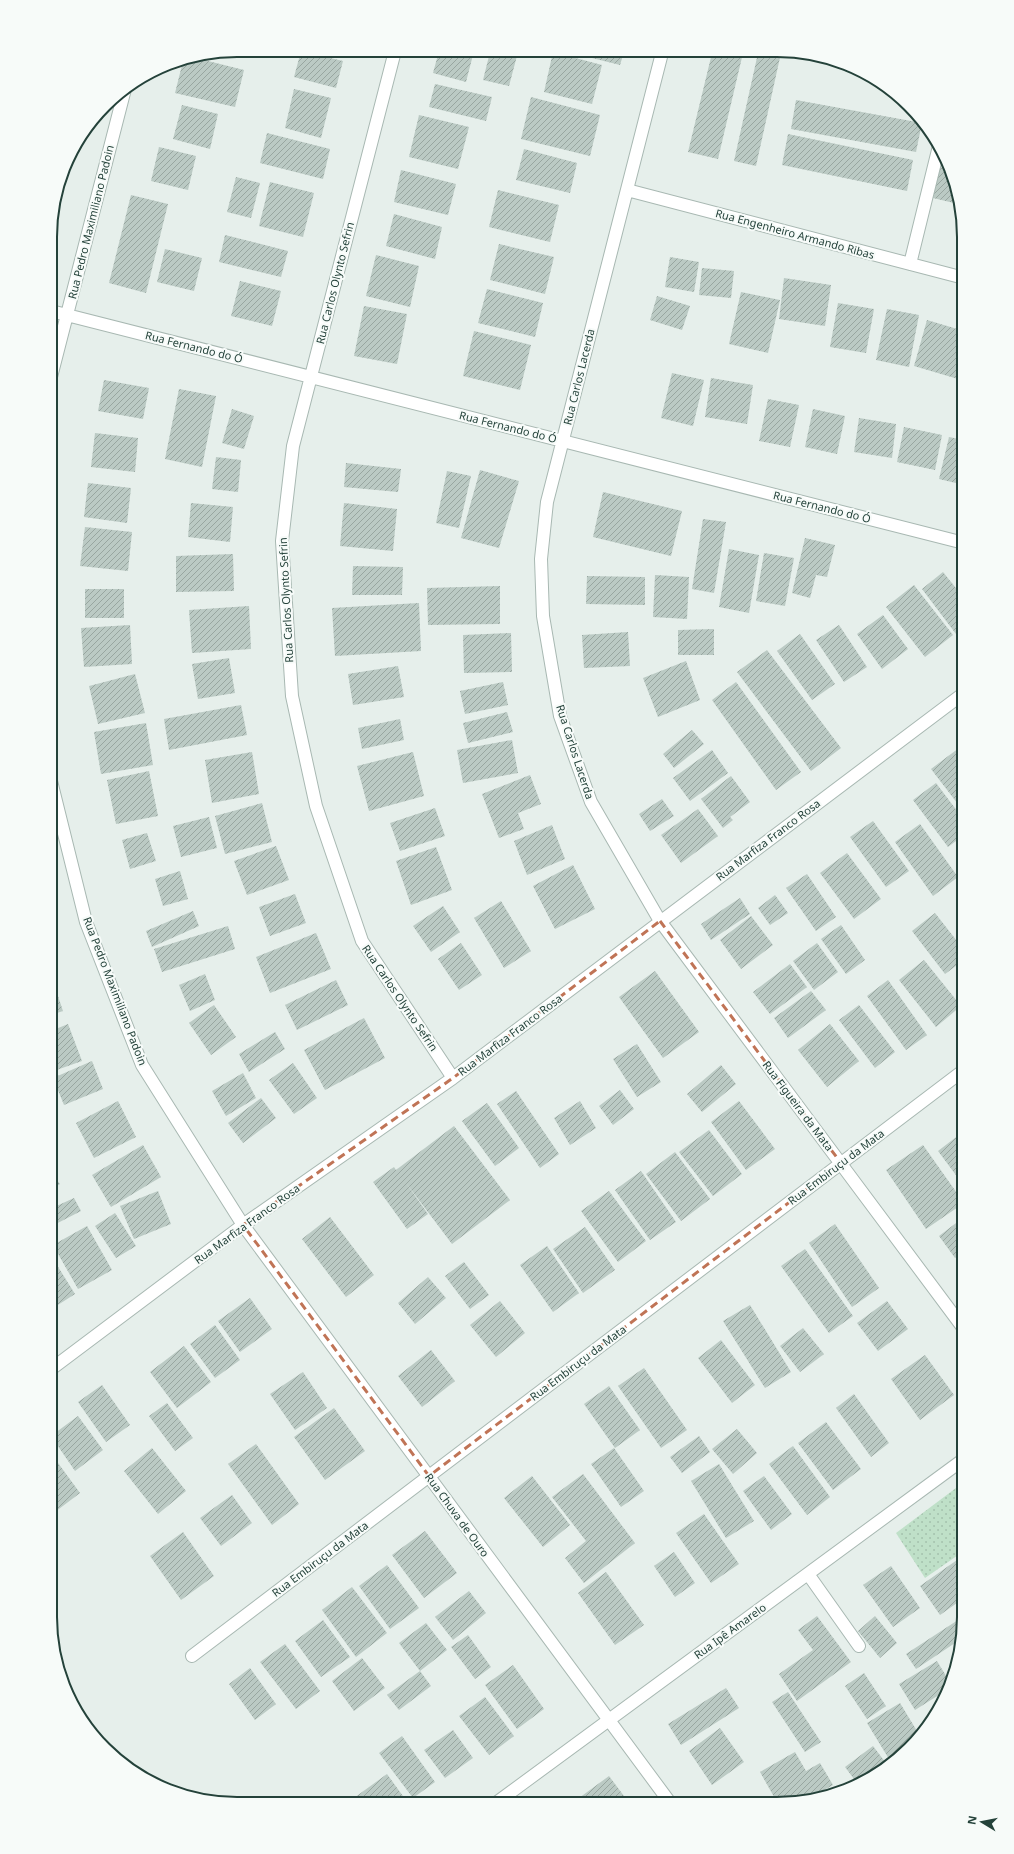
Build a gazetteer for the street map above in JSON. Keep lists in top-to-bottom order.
{
  "streets": {
    "street": [
      "Rua Pedro Maximiliano Padoin",
      "Rua Engenheiro Armando Ribas",
      "Rua Carlos Olynto Sefrin",
      "Rua Fernando do Ó",
      "Rua Carlos Lacerda",
      "Rua Marfiza Franco Rosa",
      "Rua Figueira da Mata",
      "Rua Embiruçu da Mata",
      "Rua Chuva de Ouro",
      "Rua Ipê Amarelo"
    ]
  },
  "crossings": [
    ["Rua Pedro Maximiliano Padoin", "Rua Fernando do Ó"],
    ["Rua Pedro Maximiliano Padoin", "Rua Marfiza Franco Rosa"],
    ["Rua Pedro Maximiliano Padoin", "Rua Chuva de Ouro"],
    ["Rua Engenheiro Armando Ribas", "Rua Carlos Lacerda"],
    ["Rua Carlos Olynto Sefrin", "Rua Fernando do Ó"],
    ["Rua Carlos Olynto Sefrin", "Rua Marfiza Franco Rosa"],
    ["Rua Fernando do Ó", "Rua Carlos Lacerda"],
    ["Rua Carlos Lacerda", "Rua Marfiza Franco Rosa"],
    ["Rua Carlos Lacerda", "Rua Figueira da Mata"],
    ["Rua Marfiza Franco Rosa", "Rua Figueira da Mata"],
    ["Rua Marfiza Franco Rosa", "Rua Chuva de Ouro"],
    ["Rua Figueira da Mata", "Rua Embiruçu da Mata"],
    ["Rua Embiruçu da Mata", "Rua Chuva de Ouro"],
    ["Rua Chuva de Ouro", "Rua Ipê Amarelo"]
  ],
  "north": "left"
}
